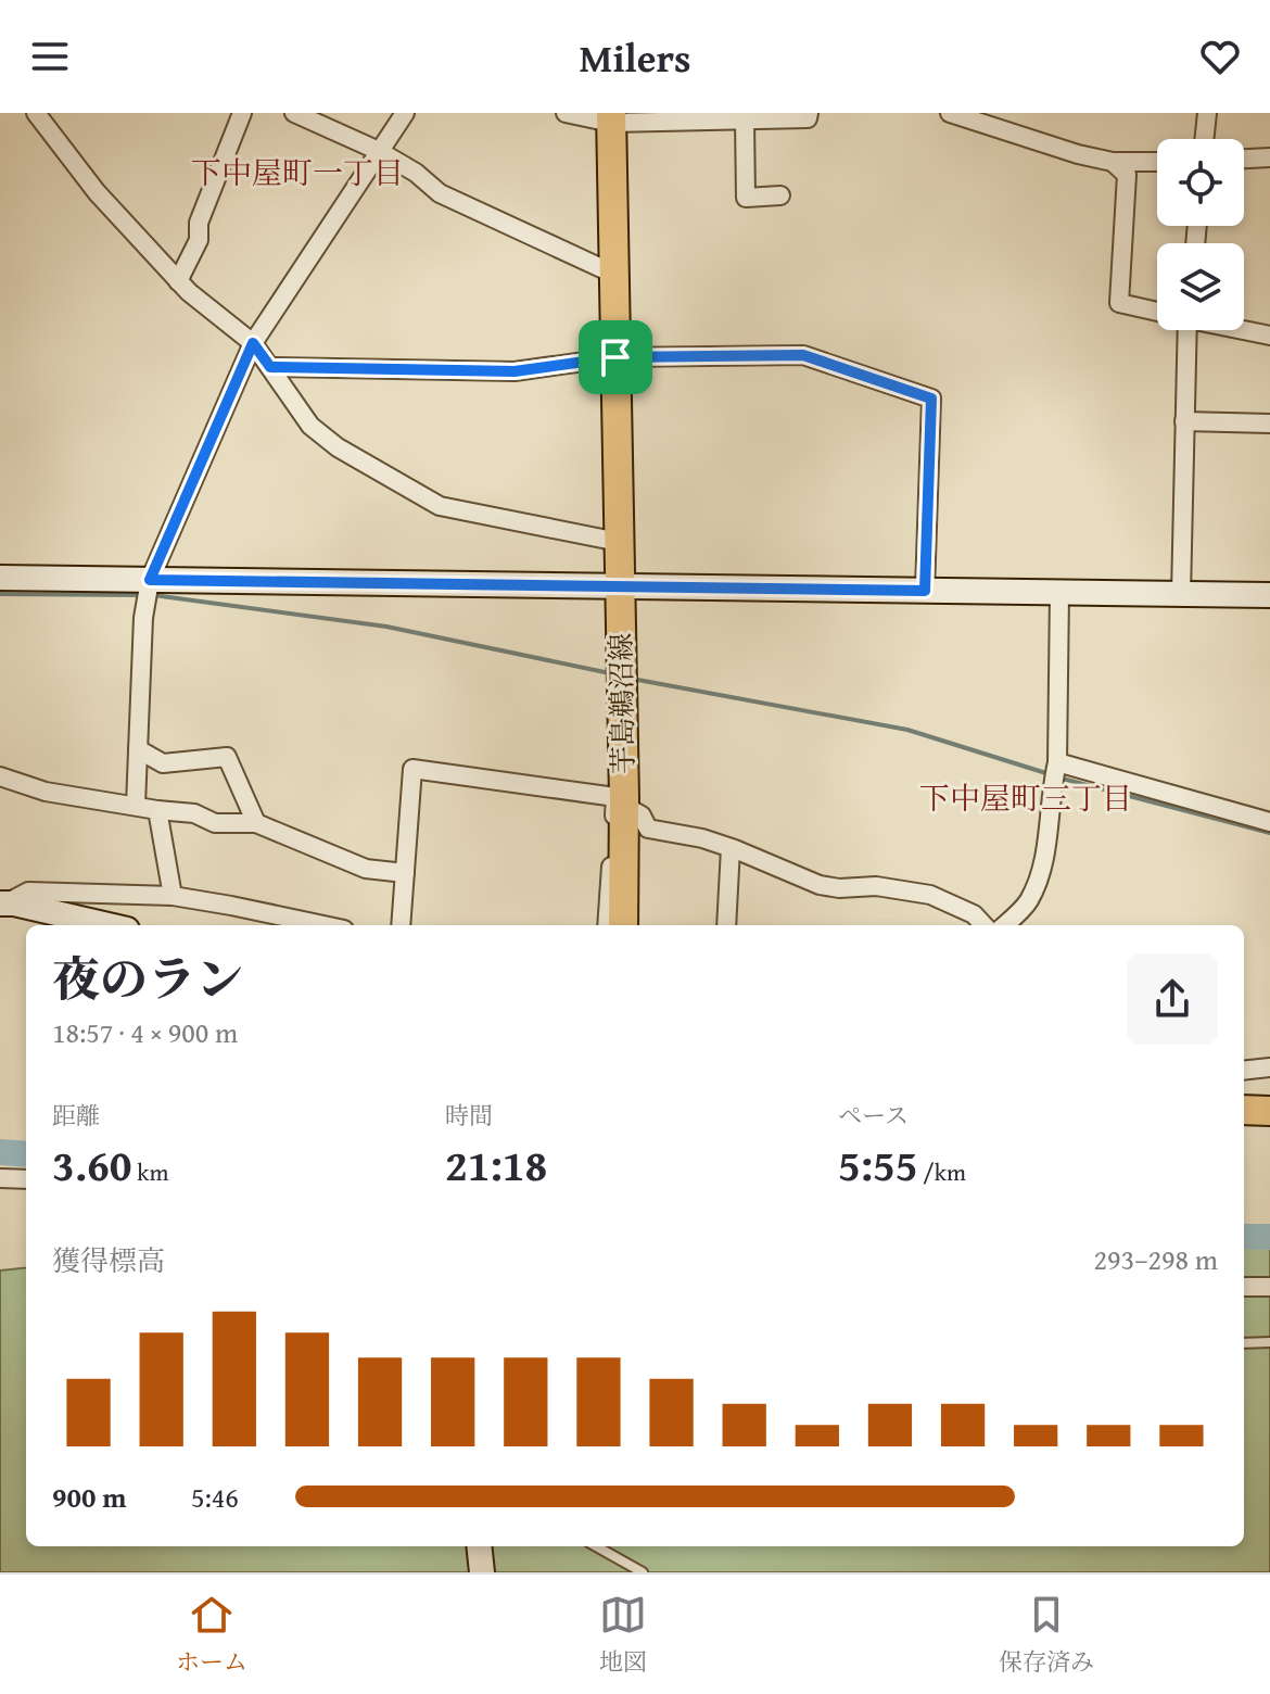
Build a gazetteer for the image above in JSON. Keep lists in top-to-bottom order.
{
  "streets": {
    "main road": ["芋島鵜沼線"]
  },
  "districts": ["下中屋町一丁目", "下中屋町三丁目"],
  "page": {
    "header": "Milers",
    "heading": ["夜のラン", "18:57 · 4 × 900 m"],
    "stats": [
      ["距離", "3.60 km"],
      ["時間", "21:18"],
      ["ペース", "5:55 /km"]
    ],
    "chart": ["獲得標高", "293–298 m"],
    "list": [
      {
        "name": "900 m",
        "note": "5:46"
      }
    ],
    "tabs": ["ホーム", "地図", "保存済み"]
  }
}
